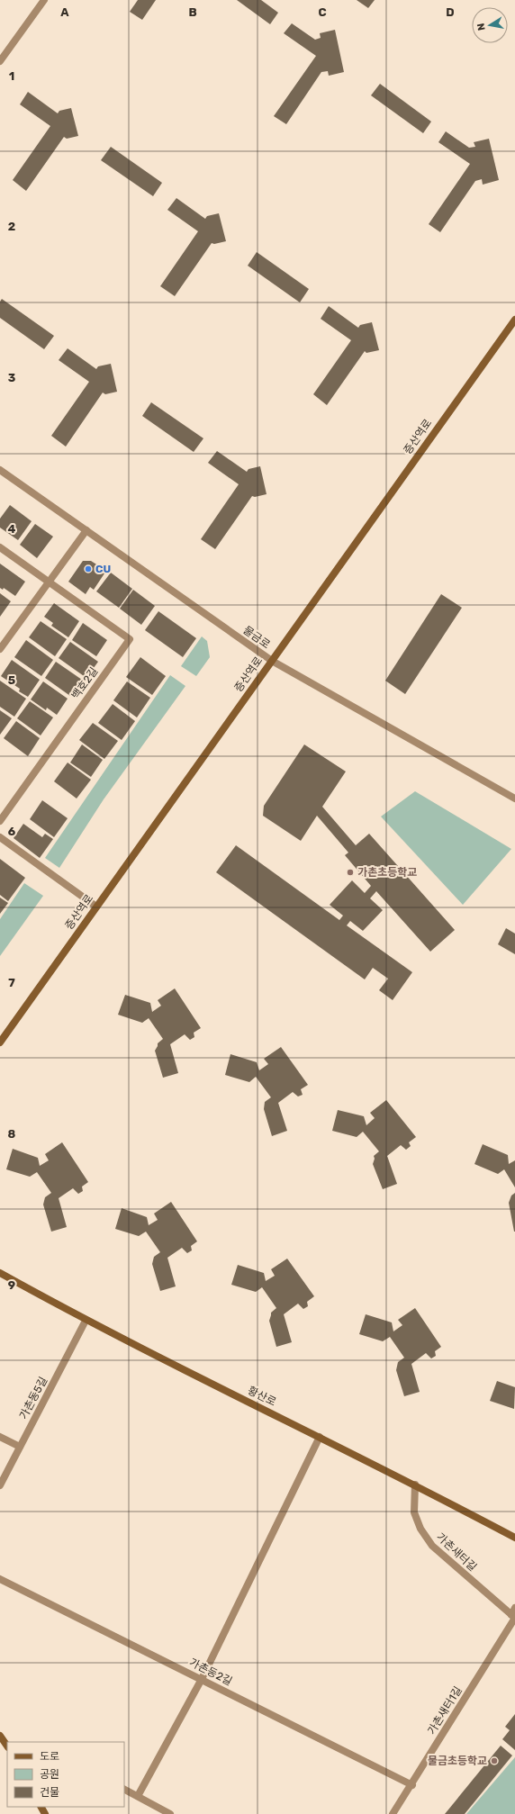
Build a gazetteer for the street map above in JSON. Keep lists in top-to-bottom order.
{
  "streets": {
    "street": [
      "증산역로",
      "물금로",
      "백호2길",
      "황산로",
      "가촌동5길",
      "가촌새터길",
      "가촌동2길",
      "가촌새터1길"
    ]
  },
  "crossings": [
    ["증산역로", "물금로"],
    ["황산로", "가촌동5길"],
    ["황산로", "가촌새터길"],
    ["가촌새터길", "가촌새터1길"],
    ["가촌동2길", "가촌새터1길"]
  ],
  "places": ["CU", "가촌초등학교", "물금초등학교"],
  "legend": ["도로", "공원", "건물"],
  "north": "left",
  "grid": {
    "columns": [
      "A",
      "B",
      "C",
      "D"
    ],
    "rows": [
      "1",
      "2",
      "3",
      "4",
      "5",
      "6",
      "7",
      "8",
      "9"
    ]
  }
}
